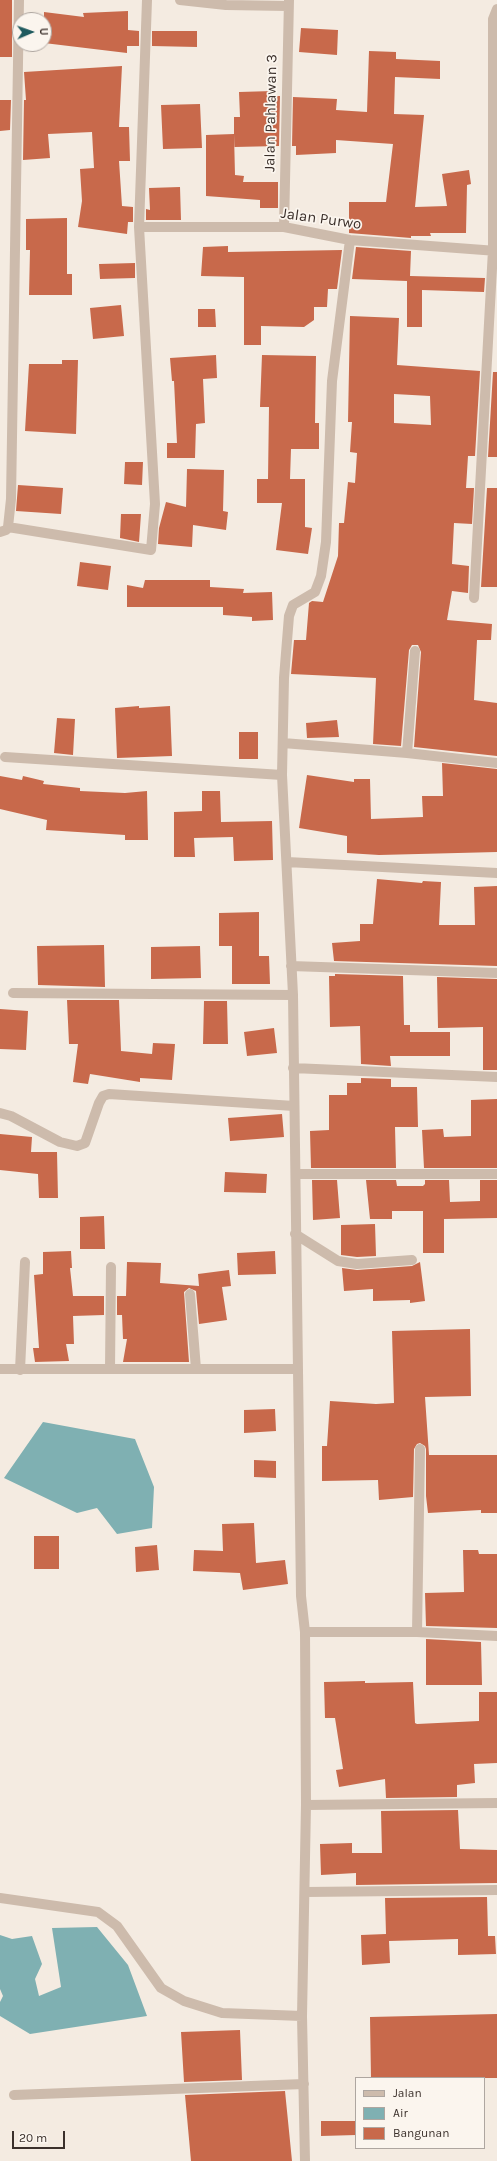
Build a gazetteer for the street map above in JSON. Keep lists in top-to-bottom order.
{
  "streets": {
    "street": ["Jalan Pahlawan 3", "Jalan Purwo"]
  },
  "crossings": [
    ["Jalan Pahlawan 3", "Jalan Purwo"]
  ],
  "legend": ["Jalan", "Air", "Bangunan"],
  "scale_bar": "20 m",
  "north": "right"
}
